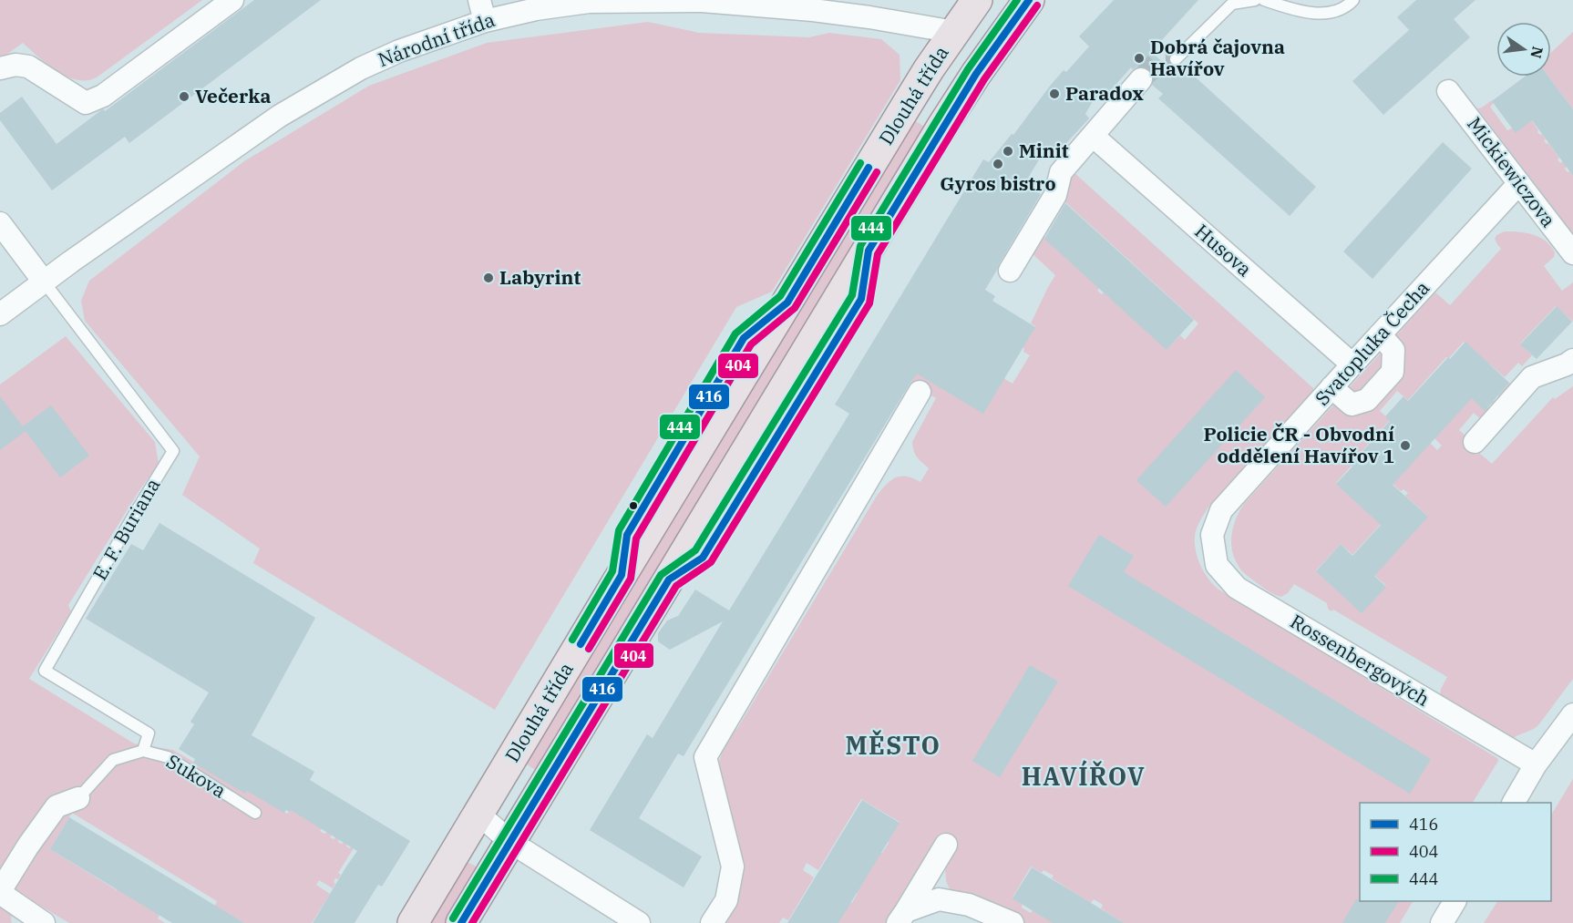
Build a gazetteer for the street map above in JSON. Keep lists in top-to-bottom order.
{
  "streets": {
    "main road": ["Národní třída", "Dlouhá třída"],
    "street": [
      "Mickiewiczova",
      "Husova",
      "Svatopluka Čecha",
      "Rossenbergových",
      "Sukova"
    ],
    "lane": ["E. F. Buriana"]
  },
  "crossings": [
    ["Národní třída", "Dlouhá třída"],
    ["Národní třída", "E. F. Buriana"],
    ["Mickiewiczova", "Svatopluka Čecha"],
    ["Husova", "Svatopluka Čecha"],
    ["Svatopluka Čecha", "Rossenbergových"],
    ["E. F. Buriana", "Sukova"]
  ],
  "districts": ["MĚSTO", "HAVÍŘOV"],
  "places": [
    "Dobrá čajovna Havířov",
    "Paradox",
    "Večerka",
    "Minit",
    "Gyros bistro",
    "Labyrint",
    "Policie ČR - Obvodní oddělení Havířov 1"
  ],
  "lines": ["transit line 416", "transit line 444", "transit line 404"],
  "legend": ["416", "404", "444"],
  "north": "right"
}
